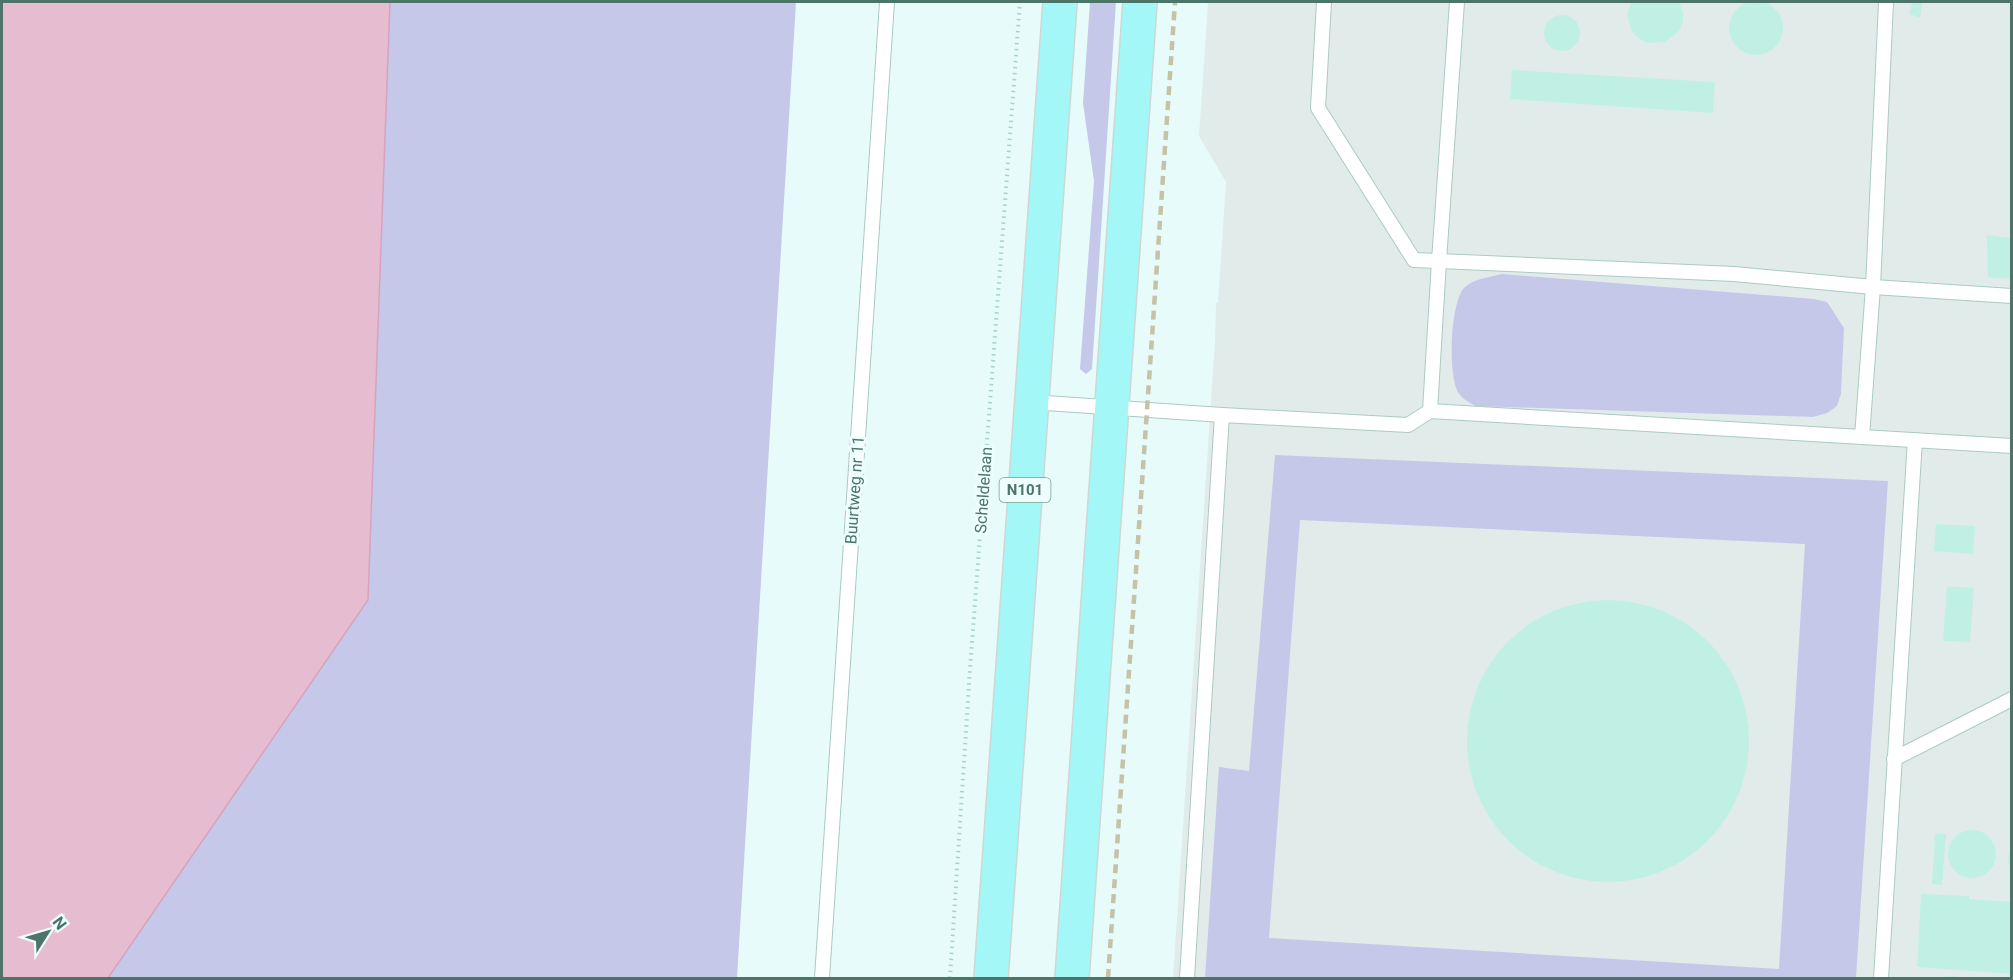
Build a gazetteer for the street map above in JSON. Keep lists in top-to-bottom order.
{
  "streets": {
    "main road": ["N101"],
    "lane": ["Buurtweg nr 11"],
    "path": ["Scheldelaan"]
  },
  "north": "top right"
}
